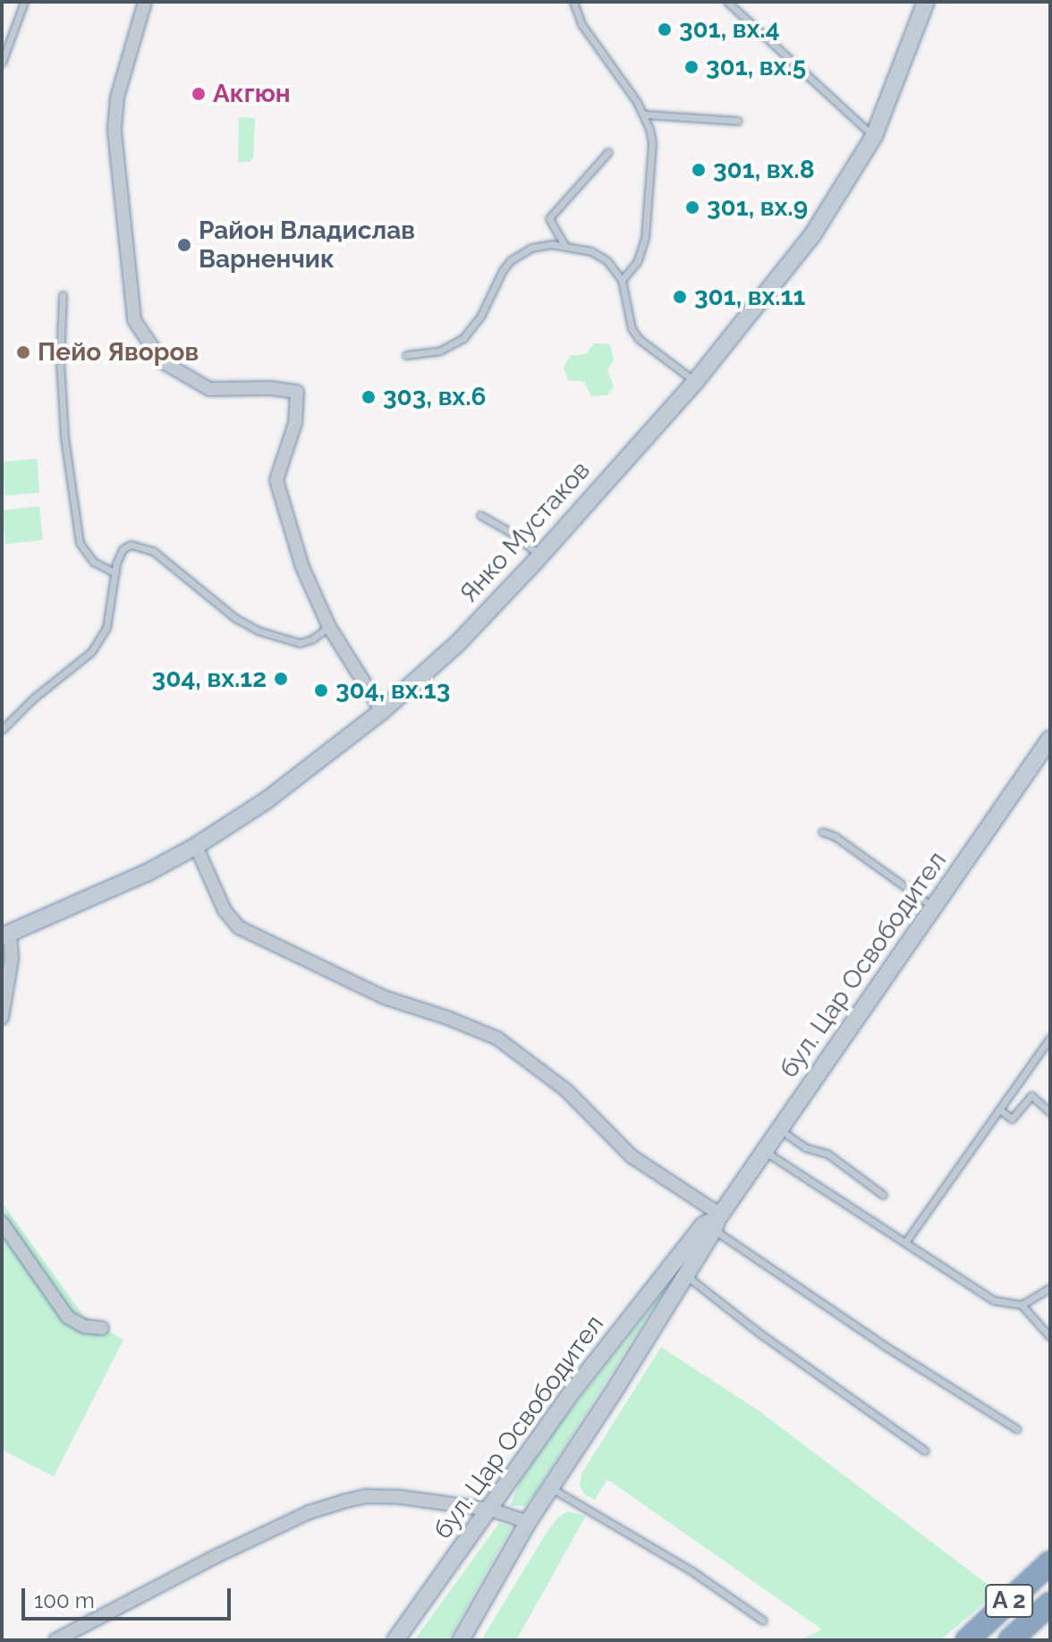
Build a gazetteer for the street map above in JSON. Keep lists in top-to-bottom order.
{
  "streets": {
    "highway": ["A 2"],
    "main road": ["Янко Мустаков", "бул. Цар Освободител"]
  },
  "places": [
    "301, вх.4",
    "301, вх.5",
    "Акгюн",
    "301, вх.8",
    "301, вх.9",
    "Район Владислав Варненчик",
    "301, вх.11",
    "Пейо Яворов",
    "303, вх.6",
    "304, вх.12",
    "304, вх.13"
  ],
  "scale_bar": "100 m"
}
